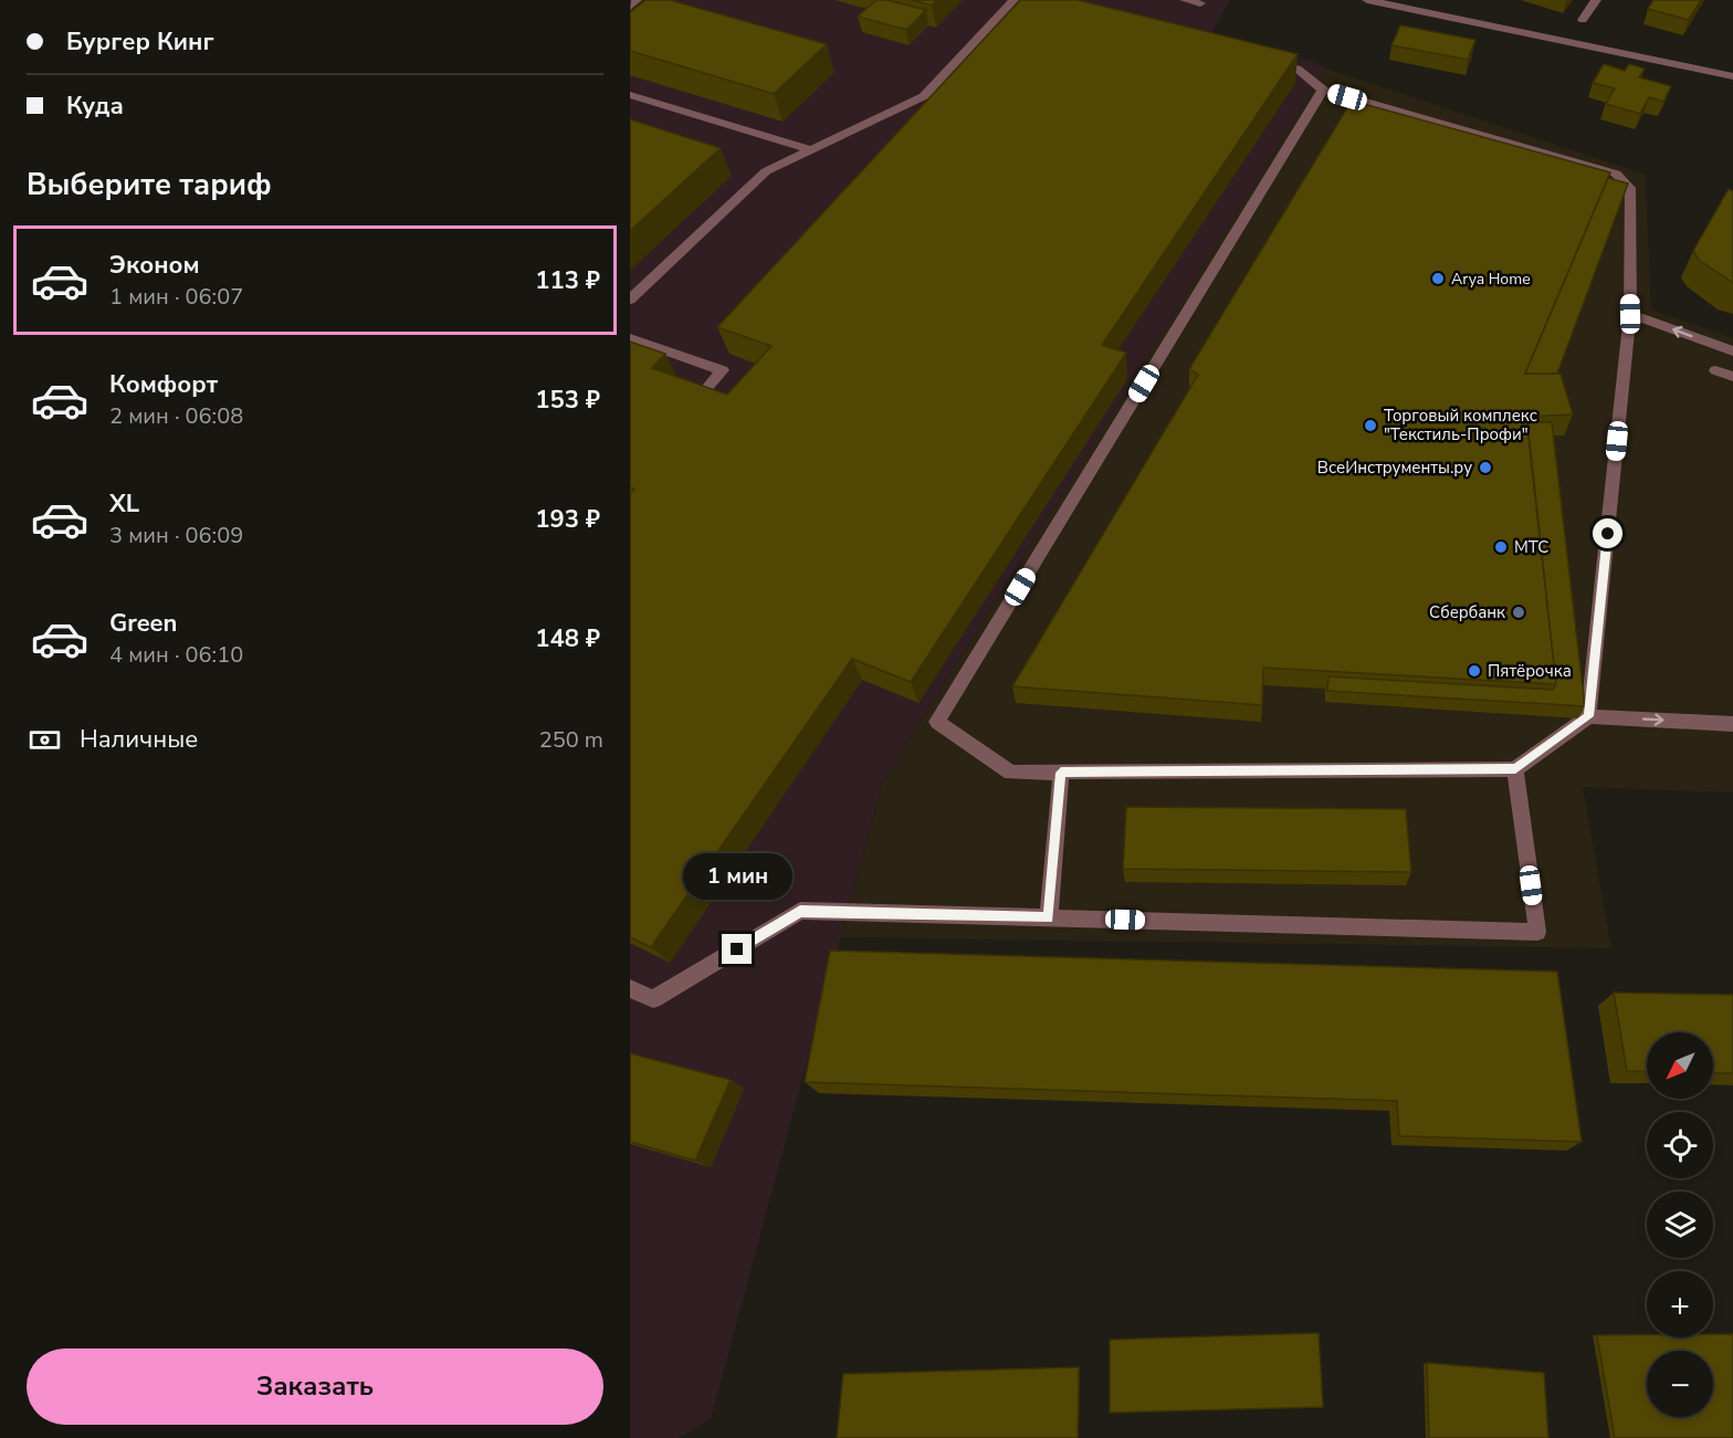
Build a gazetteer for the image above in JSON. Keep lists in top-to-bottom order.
{
  "places": [
    "Arya Home",
    "Торговый комплекс \"Текстиль-Профи\"",
    "ВсеИнструменты.ру",
    "МТС",
    "Сбербанк",
    "Пятёрочка"
  ],
  "north": "bottom left",
  "page": {
    "banner": ["Бургер Кинг", "Куда"],
    "heading": "Выберите тариф",
    "list": [
      {
        "name": "Эконом",
        "note": "1 мин · 06:07",
        "value": "113 ₽"
      },
      {
        "name": "Комфорт",
        "note": "2 мин · 06:08",
        "value": "153 ₽"
      },
      {
        "name": "XL",
        "note": "3 мин · 06:09",
        "value": "193 ₽"
      },
      {
        "name": "Green",
        "note": "4 мин · 06:10",
        "value": "148 ₽"
      }
    ],
    "pay": ["Наличные", "250 m"],
    "bubble": "1 мин",
    "map_buttons": ["+", "−"],
    "buttons": "Заказать"
  }
}
